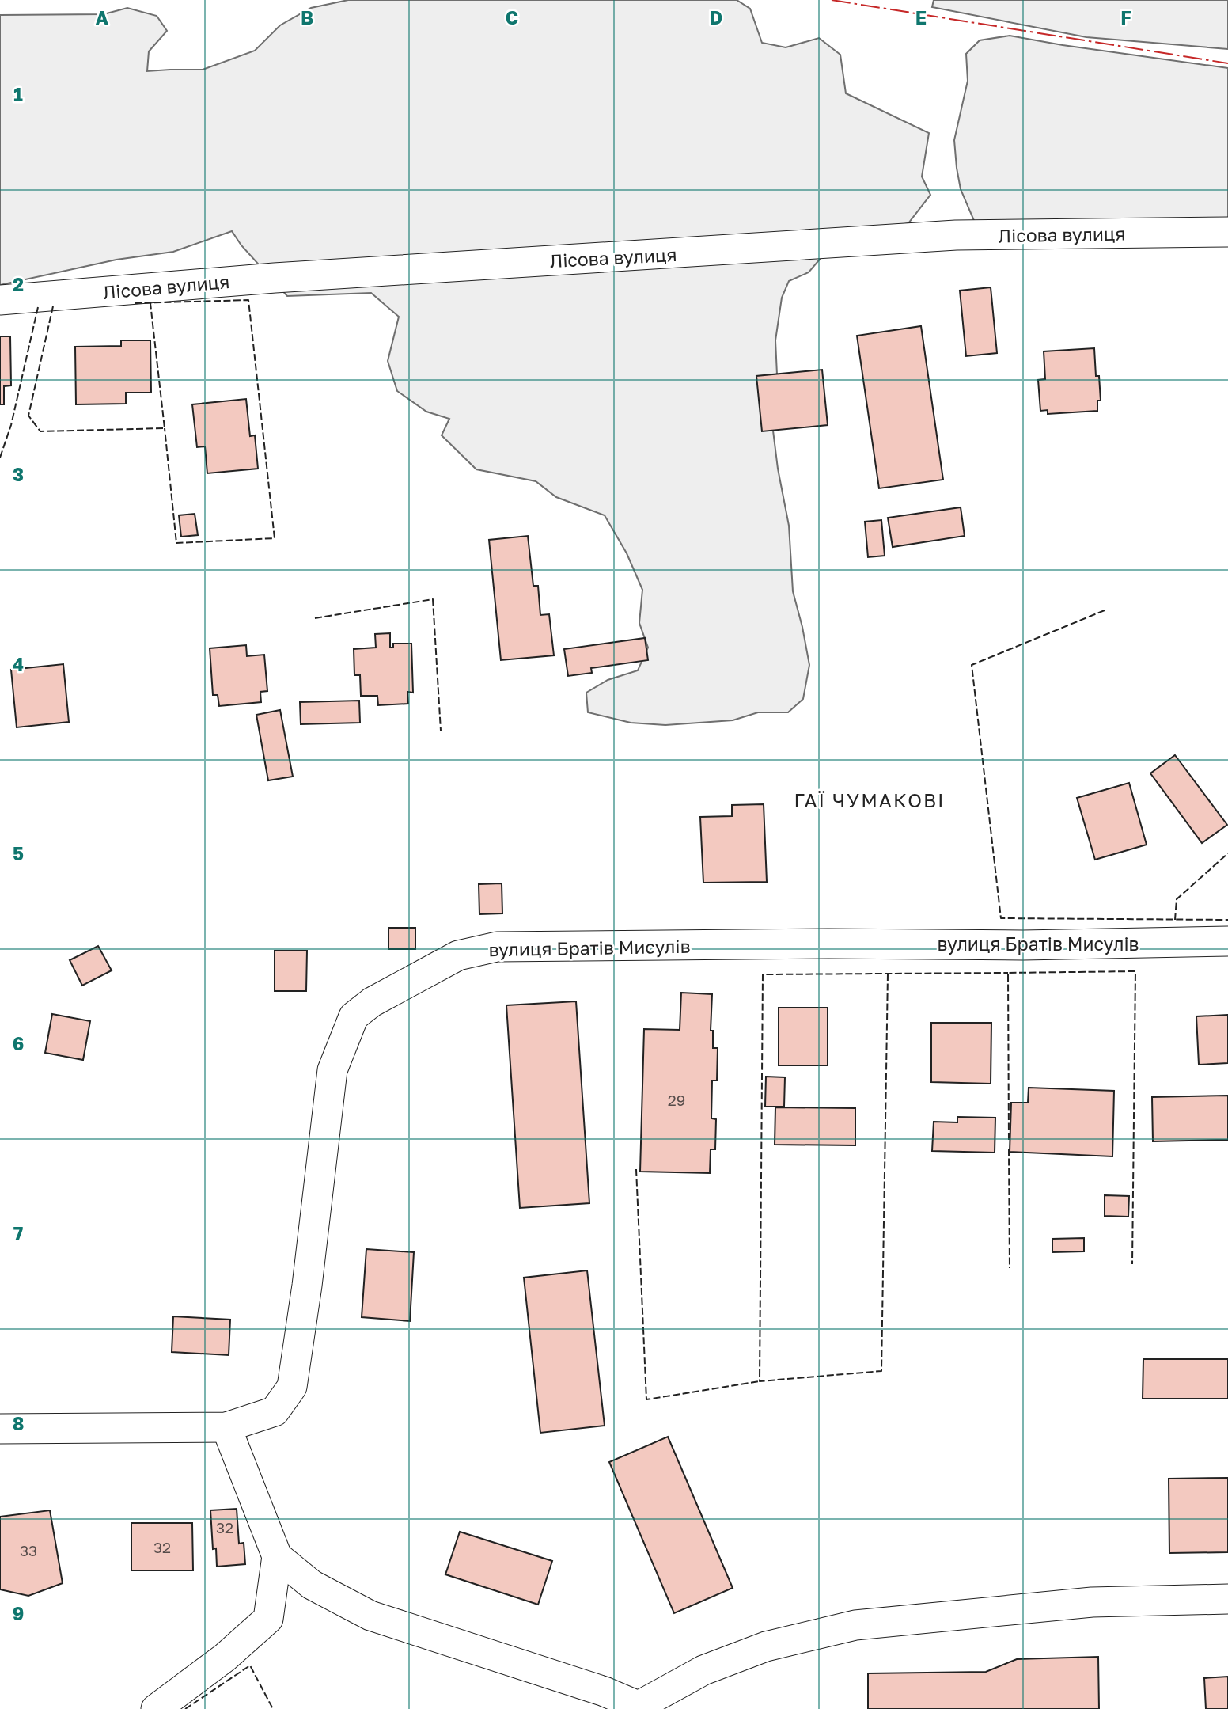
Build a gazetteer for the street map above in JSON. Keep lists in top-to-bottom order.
{
  "streets": {
    "street": ["Лісова вулиця", "вулиця Братів Мисулів"]
  },
  "districts": ["ГАЇ ЧУМАКОВІ"],
  "house_numbers": [
    "29",
    "32",
    "32",
    "33"
  ],
  "grid": {
    "columns": [
      "A",
      "B",
      "C",
      "D",
      "E",
      "F"
    ],
    "rows": [
      "1",
      "2",
      "3",
      "4",
      "5",
      "6",
      "7",
      "8",
      "9"
    ]
  }
}
